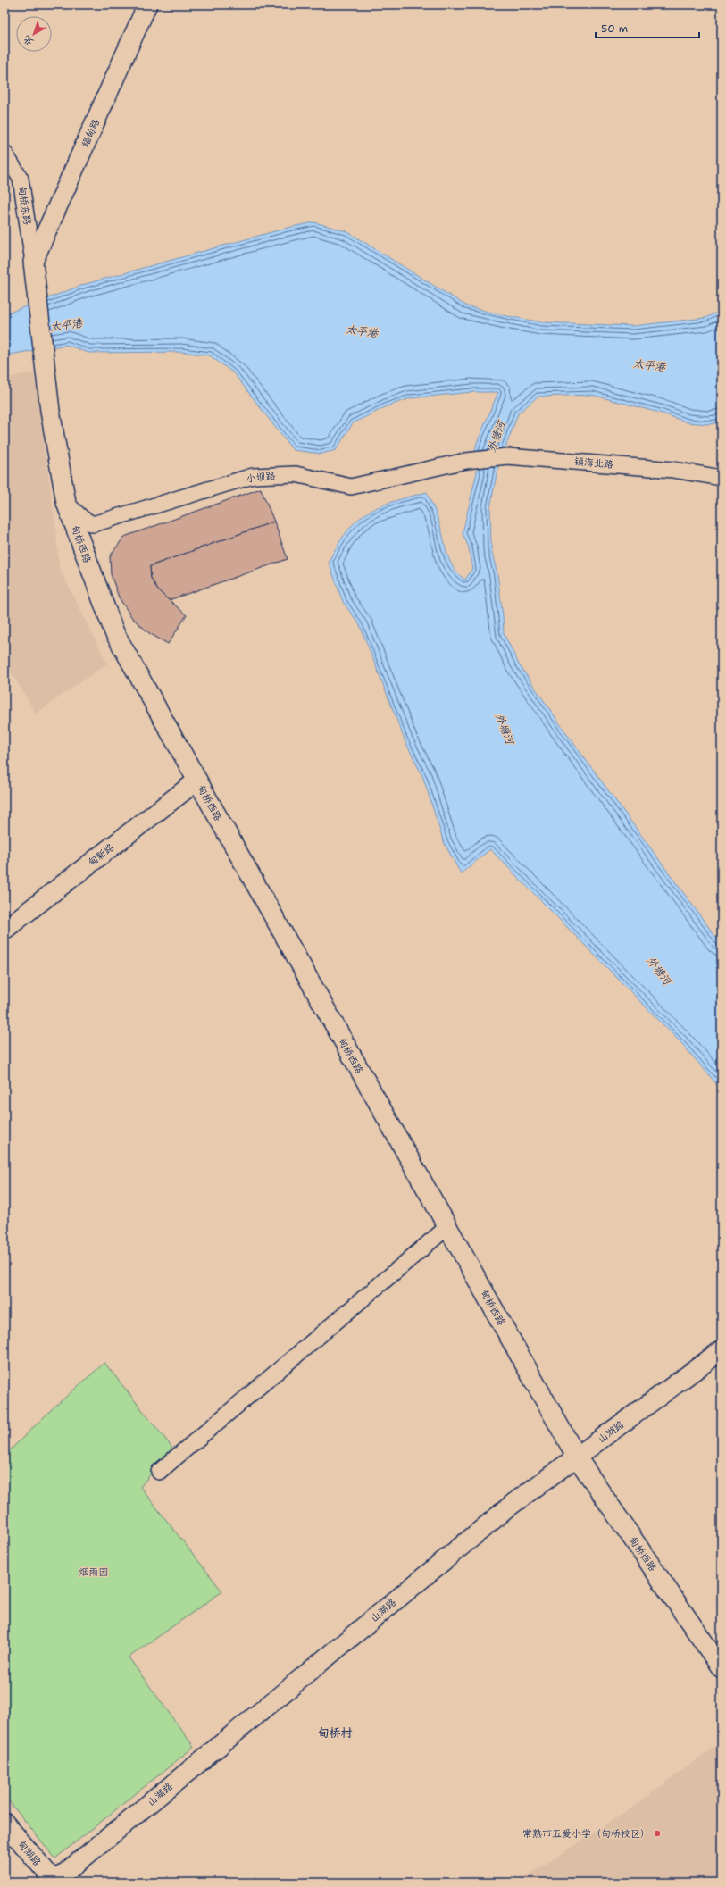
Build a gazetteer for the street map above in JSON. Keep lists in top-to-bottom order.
{
  "streets": {
    "street": [
      "福甸路",
      "甸桥东路",
      "镇海北路",
      "小坝路",
      "甸桥西路",
      "甸新路",
      "山湖路",
      "甸湖路"
    ]
  },
  "crossings": [
    ["福甸路", "甸桥东路"],
    ["福甸路", "甸桥西路"],
    ["甸桥东路", "甸桥西路"],
    ["镇海北路", "小坝路"],
    ["小坝路", "甸桥西路"],
    ["甸桥西路", "甸新路"],
    ["甸桥西路", "山湖路"],
    ["山湖路", "甸湖路"]
  ],
  "districts": ["甸桥村"],
  "water": ["太平港", "外塘河"],
  "parks": ["烟雨园"],
  "places": ["常熟市五爱小学（甸桥校区）"],
  "scale_bar": "50 m",
  "north": "bottom left"
}
